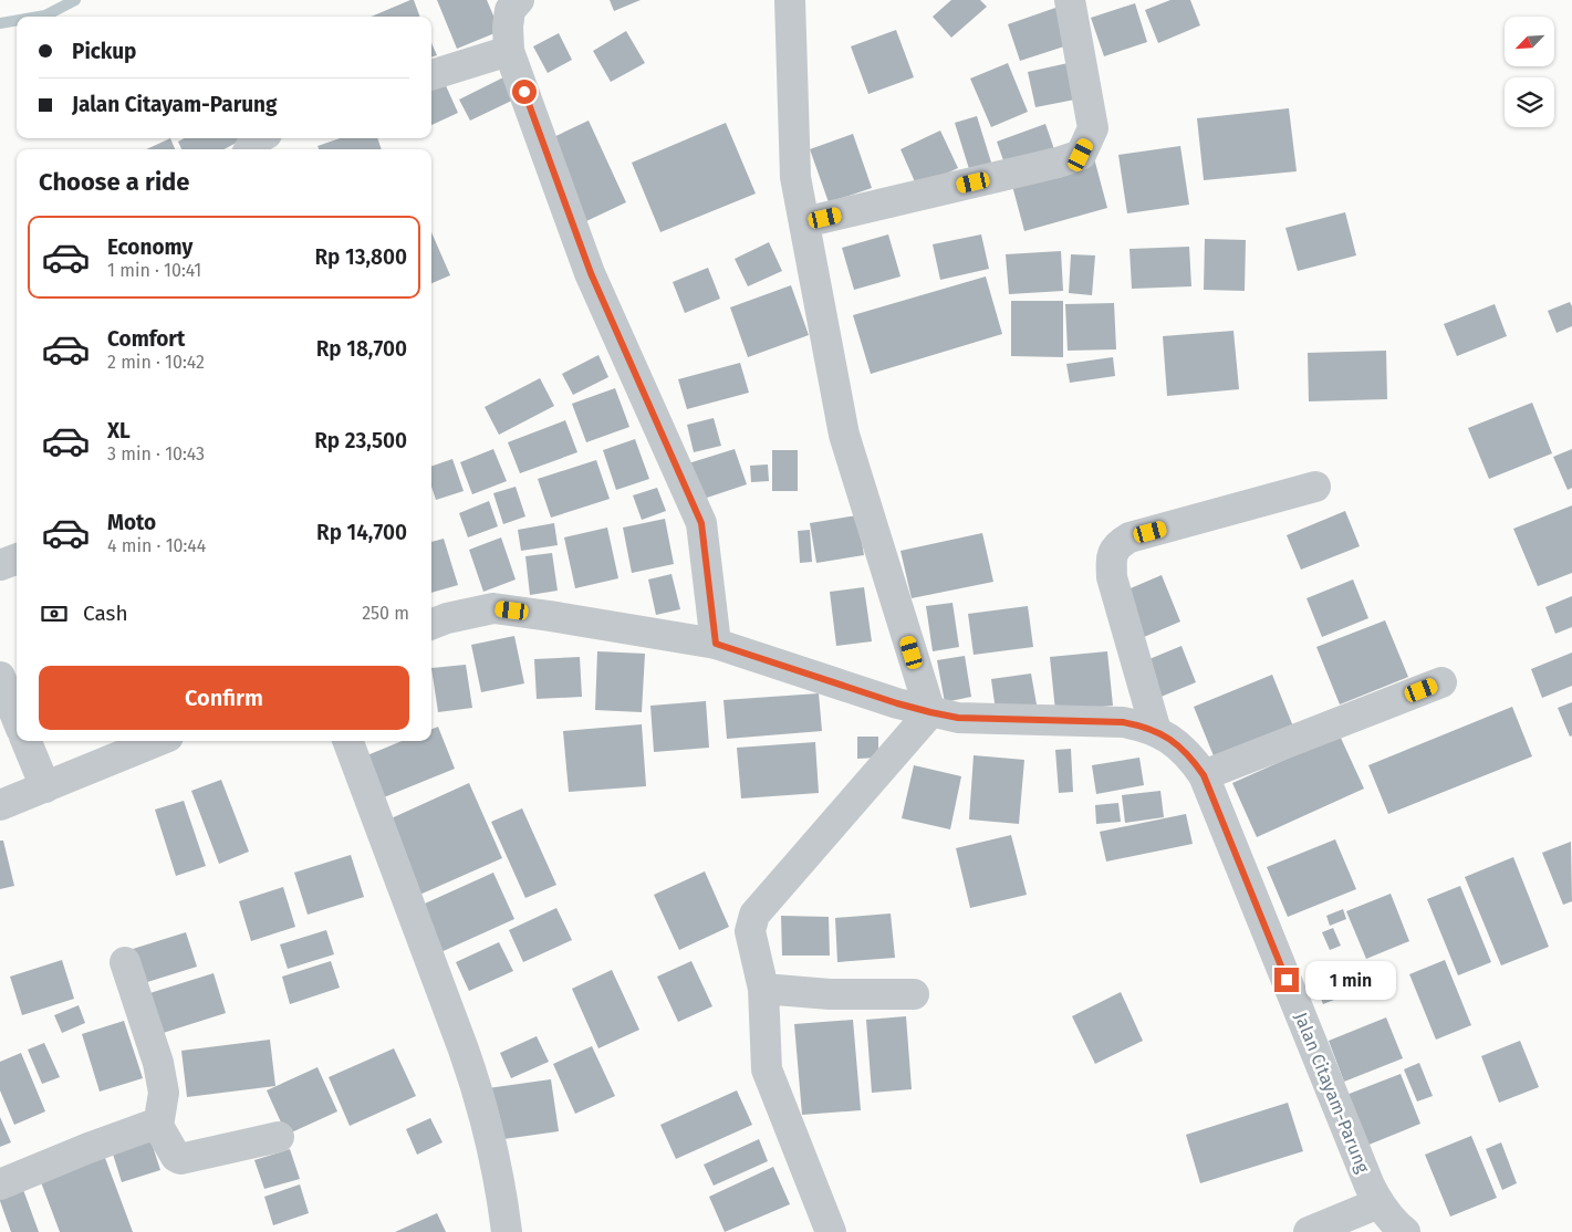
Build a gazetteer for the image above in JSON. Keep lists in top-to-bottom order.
{
  "streets": {
    "street": ["Jalan Citayam-Parung"]
  },
  "north": "bottom left",
  "page": {
    "banner": ["Pickup", "Jalan Citayam-Parung"],
    "heading": "Choose a ride",
    "list": [
      {
        "name": "Economy",
        "note": "1 min · 10:41",
        "value": "Rp 13,800"
      },
      {
        "name": "Comfort",
        "note": "2 min · 10:42",
        "value": "Rp 18,700"
      },
      {
        "name": "XL",
        "note": "3 min · 10:43",
        "value": "Rp 23,500"
      },
      {
        "name": "Moto",
        "note": "4 min · 10:44",
        "value": "Rp 14,700"
      }
    ],
    "pay": ["Cash", "250 m"],
    "buttons": "Confirm",
    "bubble": "1 min"
  }
}
